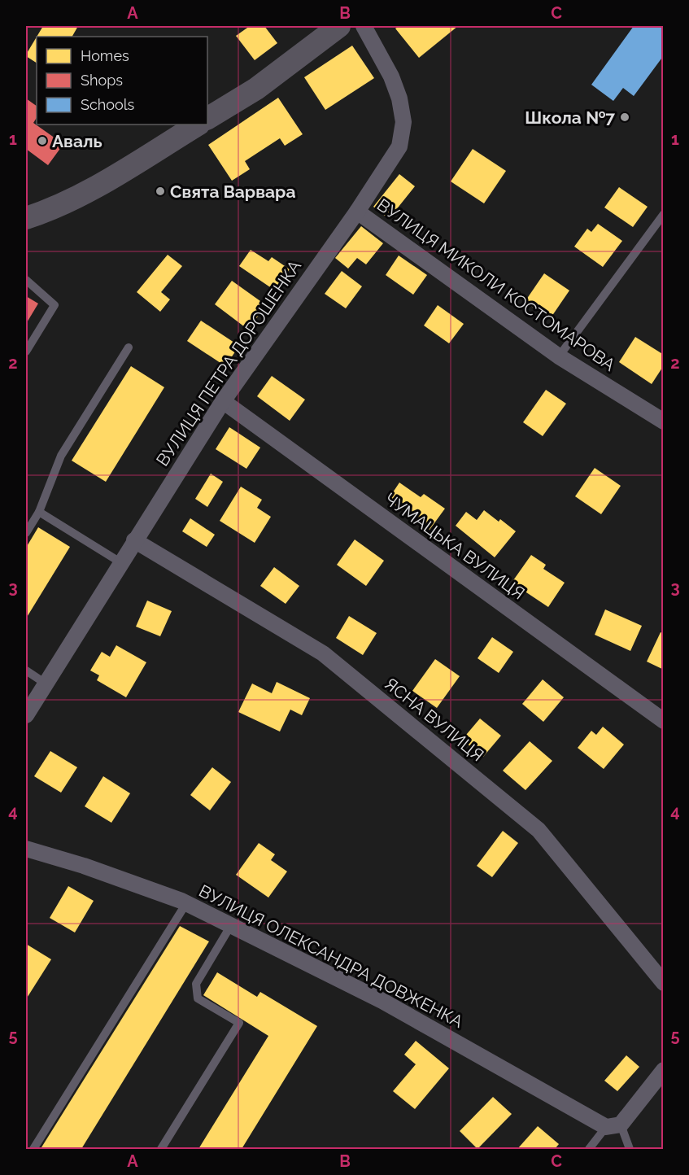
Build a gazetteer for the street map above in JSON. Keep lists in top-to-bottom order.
{
  "streets": {
    "street": [
      "ВУЛИЦЯ МИКОЛИ КОСТОМАРОВА",
      "ВУЛИЦЯ ПЕТРА ДОРОШЕНКА",
      "ЧУМАЦЬКА ВУЛИЦЯ",
      "ЯСНА ВУЛИЦЯ",
      "ВУЛИЦЯ ОЛЕКСАНДРА ДОВЖЕНКА"
    ]
  },
  "crossings": [
    ["ВУЛИЦЯ МИКОЛИ КОСТОМАРОВА", "ВУЛИЦЯ ПЕТРА ДОРОШЕНКА"],
    ["ВУЛИЦЯ ПЕТРА ДОРОШЕНКА", "ЧУМАЦЬКА ВУЛИЦЯ"],
    ["ВУЛИЦЯ ПЕТРА ДОРОШЕНКА", "ЯСНА ВУЛИЦЯ"]
  ],
  "places": ["Школа №7", "Аваль", "Свята Варвара"],
  "legend": ["Homes", "Shops", "Schools"],
  "grid": {
    "columns": ["A", "B", "C"],
    "rows": [
      "1",
      "2",
      "3",
      "4",
      "5"
    ]
  }
}
